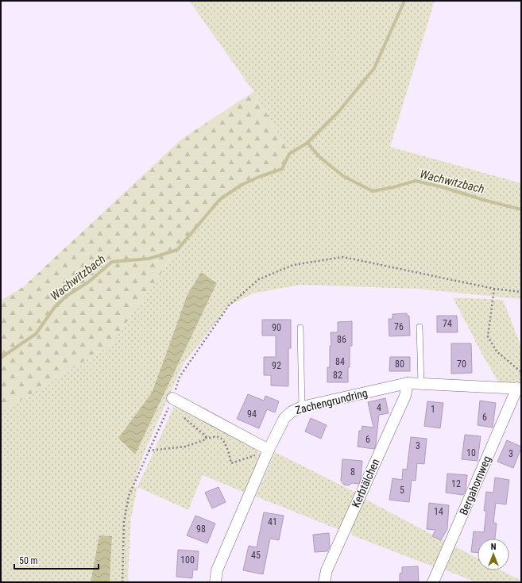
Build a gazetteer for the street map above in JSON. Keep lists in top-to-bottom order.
{
  "streets": {
    "street": ["Zachengrundring", "Kerbtälchen", "Bergahornweg"]
  },
  "crossings": [
    ["Zachengrundring", "Kerbtälchen"],
    ["Zachengrundring", "Bergahornweg"]
  ],
  "water": ["Wachwitzbach"],
  "house_numbers": [
    "74",
    "76",
    "90",
    "86",
    "84",
    "80",
    "70",
    "92",
    "82",
    "4",
    "1",
    "94",
    "6",
    "6",
    "3",
    "10",
    "3",
    "8",
    "12",
    "5",
    "14",
    "41",
    "98",
    "45",
    "100"
  ],
  "scale_bar": "50 m",
  "north": "top"
}
